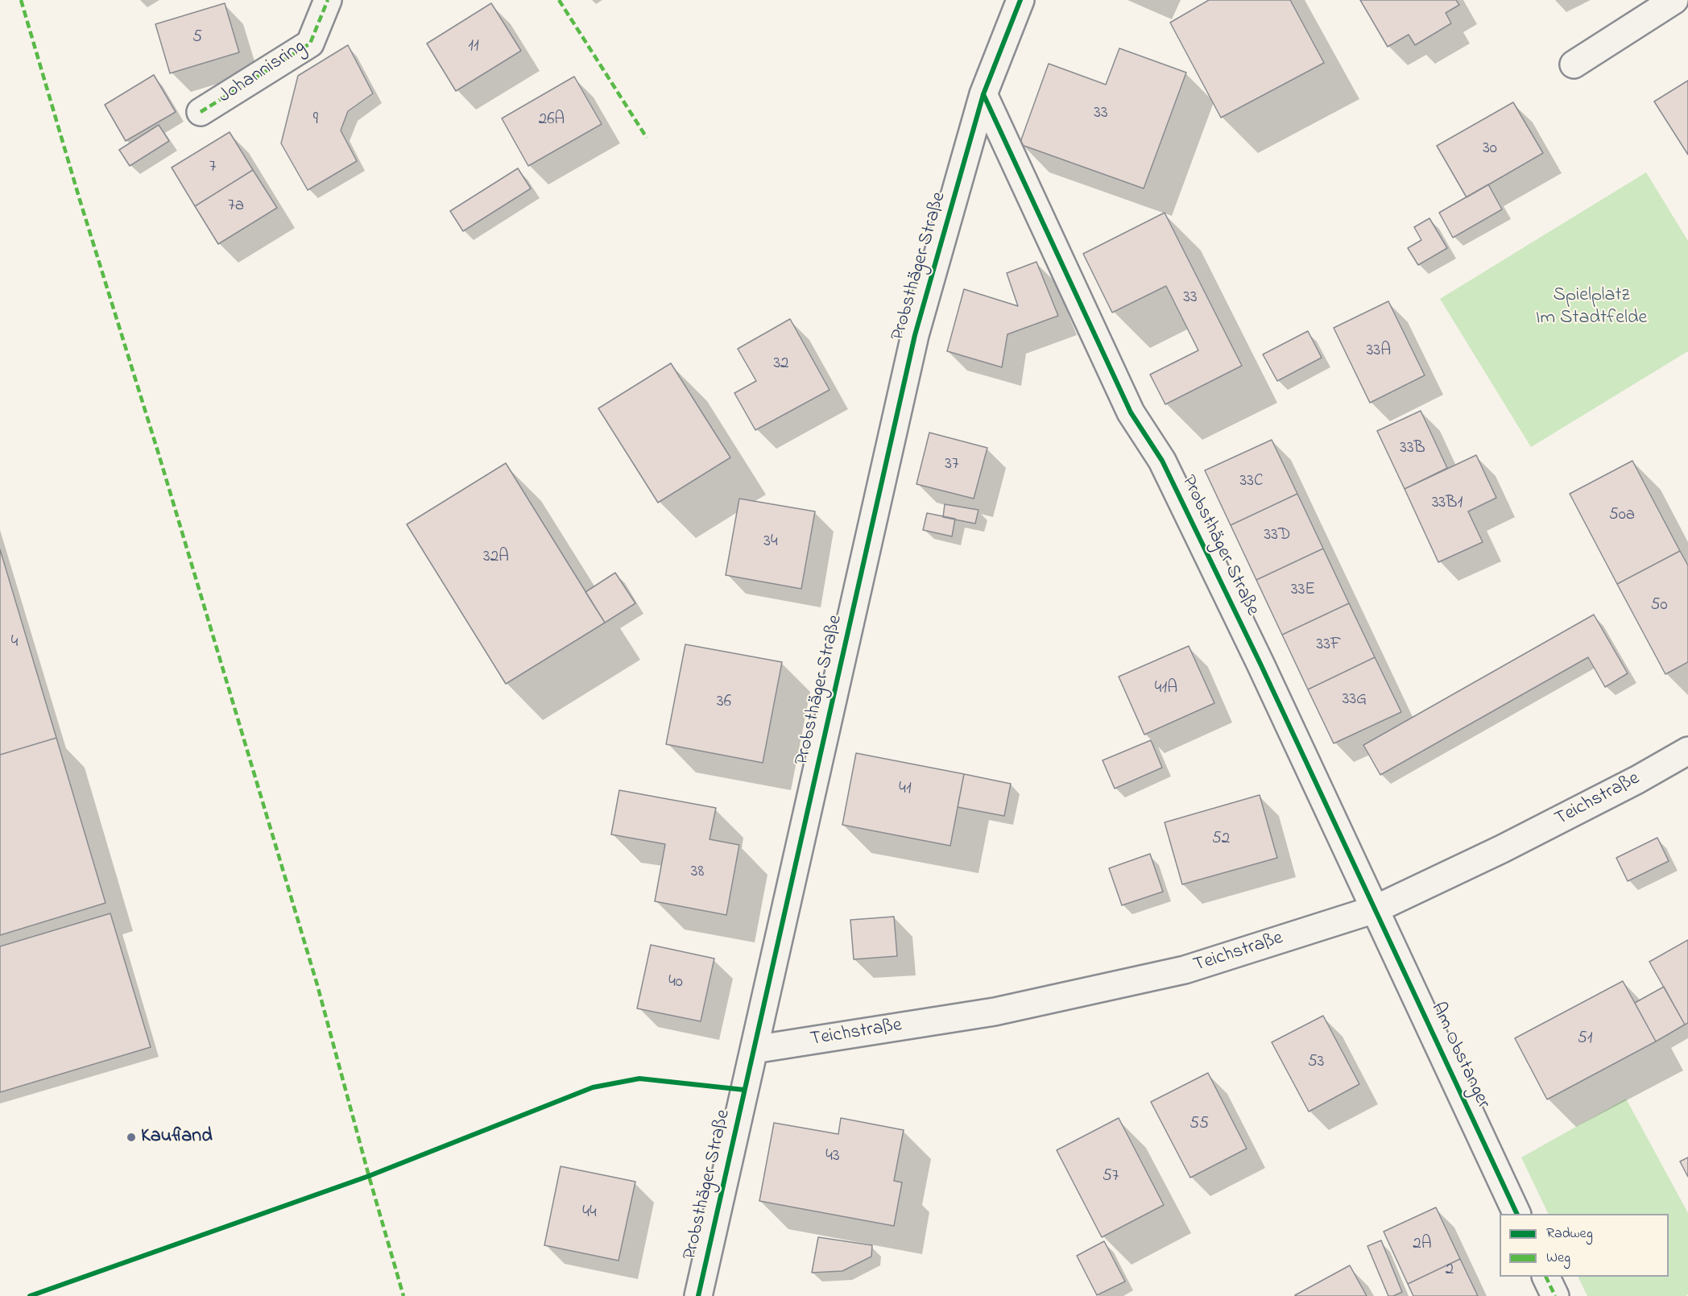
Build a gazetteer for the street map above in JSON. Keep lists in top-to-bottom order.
{
  "streets": {
    "street": [
      "Johannisring",
      "Probsthäger Straße",
      "Teichstraße",
      "Am Obstanger"
    ]
  },
  "crossings": [
    ["Probsthäger Straße", "Teichstraße"],
    ["Probsthäger Straße", "Am Obstanger"],
    ["Teichstraße", "Am Obstanger"]
  ],
  "parks": ["Spielplatz Im Stadtfelde"],
  "places": ["Kaufland"],
  "house_numbers": [
    "5",
    "11",
    "33",
    "9",
    "26A",
    "30",
    "7",
    "7a",
    "33",
    "33A",
    "32",
    "33B",
    "37",
    "33C",
    "33B1",
    "50a",
    "33D",
    "34",
    "32A",
    "33E",
    "50",
    "4",
    "33F",
    "41A",
    "33G",
    "36",
    "41",
    "52",
    "38",
    "40",
    "51",
    "53",
    "55",
    "43",
    "57",
    "44",
    "2A",
    "2"
  ],
  "legend": ["Radweg", "Weg"]
}
